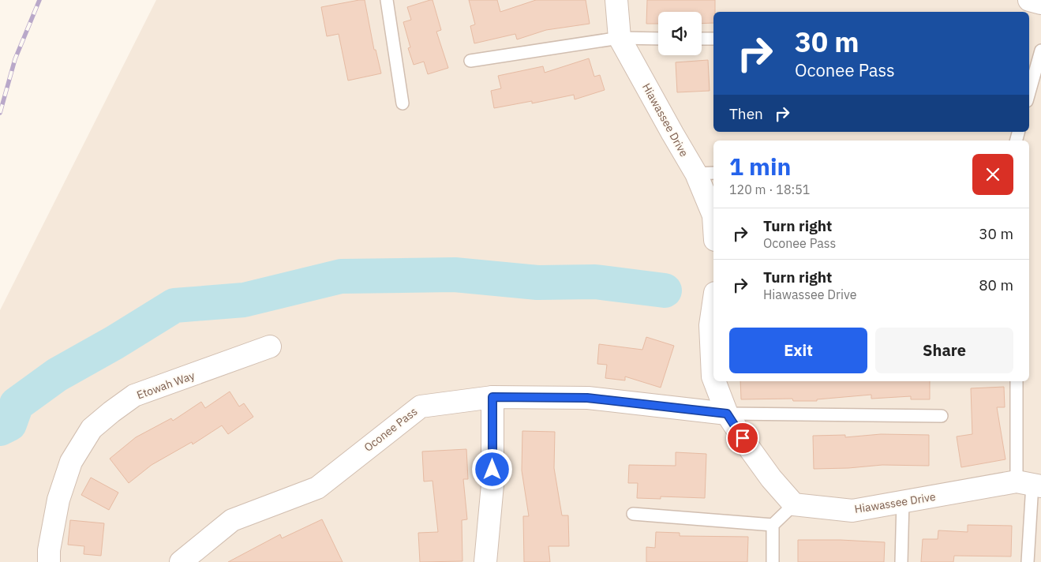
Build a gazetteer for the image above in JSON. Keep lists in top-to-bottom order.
{
  "streets": {
    "street": ["Hiawassee Drive", "Etowah Way", "Oconee Pass"]
  },
  "page": {
    "turn": ["30 m", "Oconee Pass"],
    "then": "Then",
    "heading": ["1 min", "120 m · 18:51"],
    "list": [
      {
        "name": "Turn right",
        "note": "Oconee Pass",
        "value": "30 m"
      },
      {
        "name": "Turn right",
        "note": "Hiawassee Drive",
        "value": "80 m"
      }
    ],
    "buttons": ["Exit", "Share"]
  }
}
